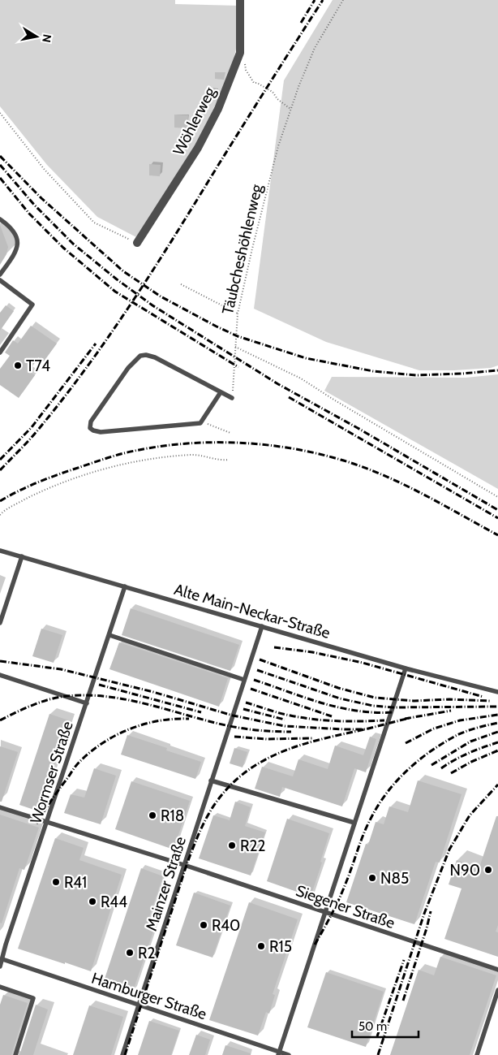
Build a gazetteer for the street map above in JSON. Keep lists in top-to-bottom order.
{
  "streets": {
    "street": ["Wöhlerweg"],
    "lane": [
      "Alte Main-Neckar-Straße",
      "Wormser Straße",
      "Mainzer Straße",
      "Siegener Straße",
      "Hamburger Straße"
    ],
    "path": ["Täubcheshöhlenweg"]
  },
  "crossings": [
    ["Alte Main-Neckar-Straße", "Wormser Straße"],
    ["Alte Main-Neckar-Straße", "Mainzer Straße"],
    ["Wormser Straße", "Siegener Straße"],
    ["Wormser Straße", "Hamburger Straße"],
    ["Mainzer Straße", "Siegener Straße"],
    ["Mainzer Straße", "Hamburger Straße"]
  ],
  "places": [
    "T74",
    "R18",
    "R22",
    "N90",
    "N85",
    "R41",
    "R44",
    "R40",
    "R15",
    "R2"
  ],
  "scale_bar": "50 m",
  "north": "right"
}
